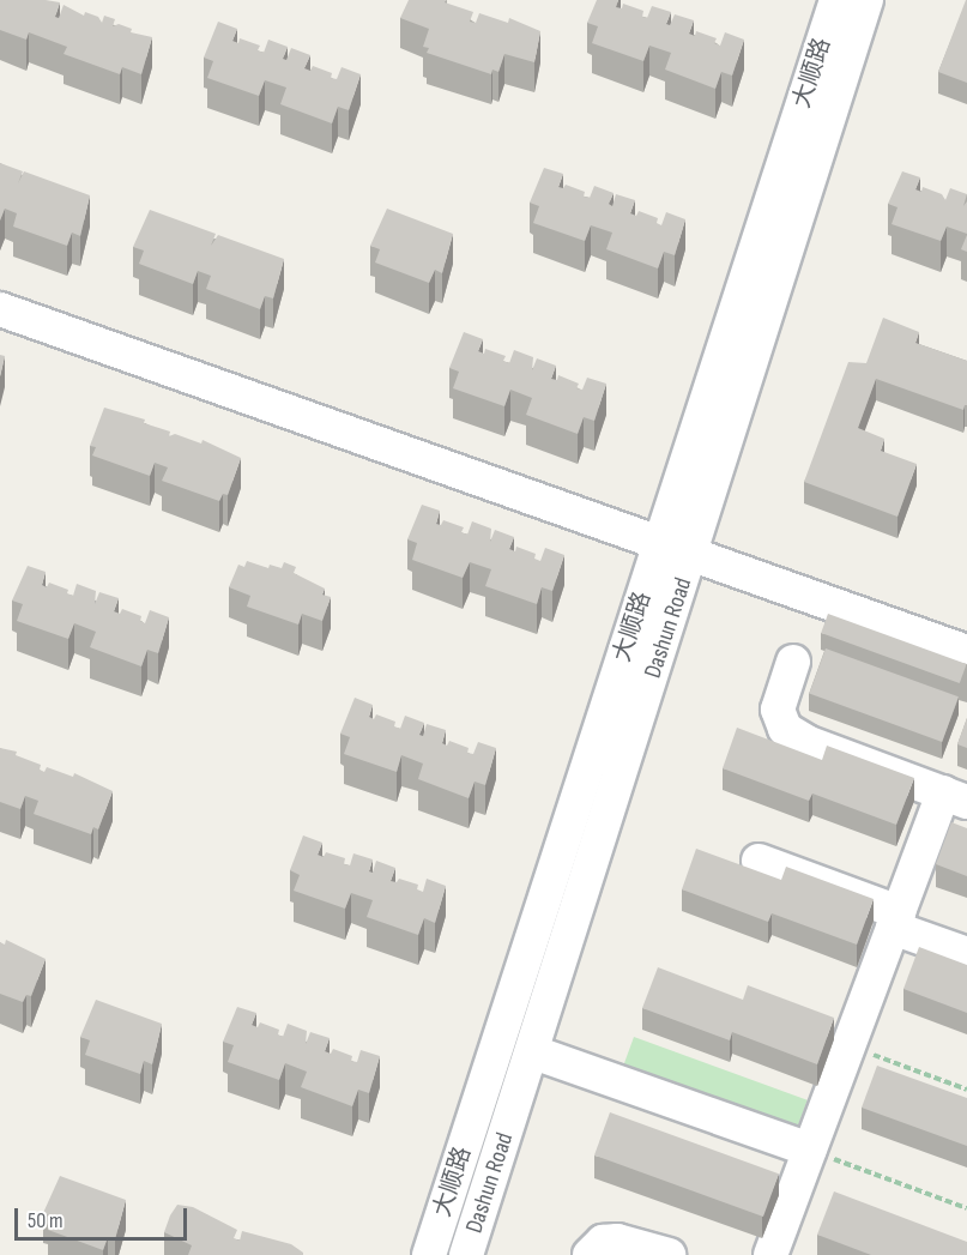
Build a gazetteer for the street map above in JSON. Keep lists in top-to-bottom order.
{
  "streets": {
    "street": ["大顺路", "Dashun Road"]
  },
  "scale_bar": "50 m"
}
